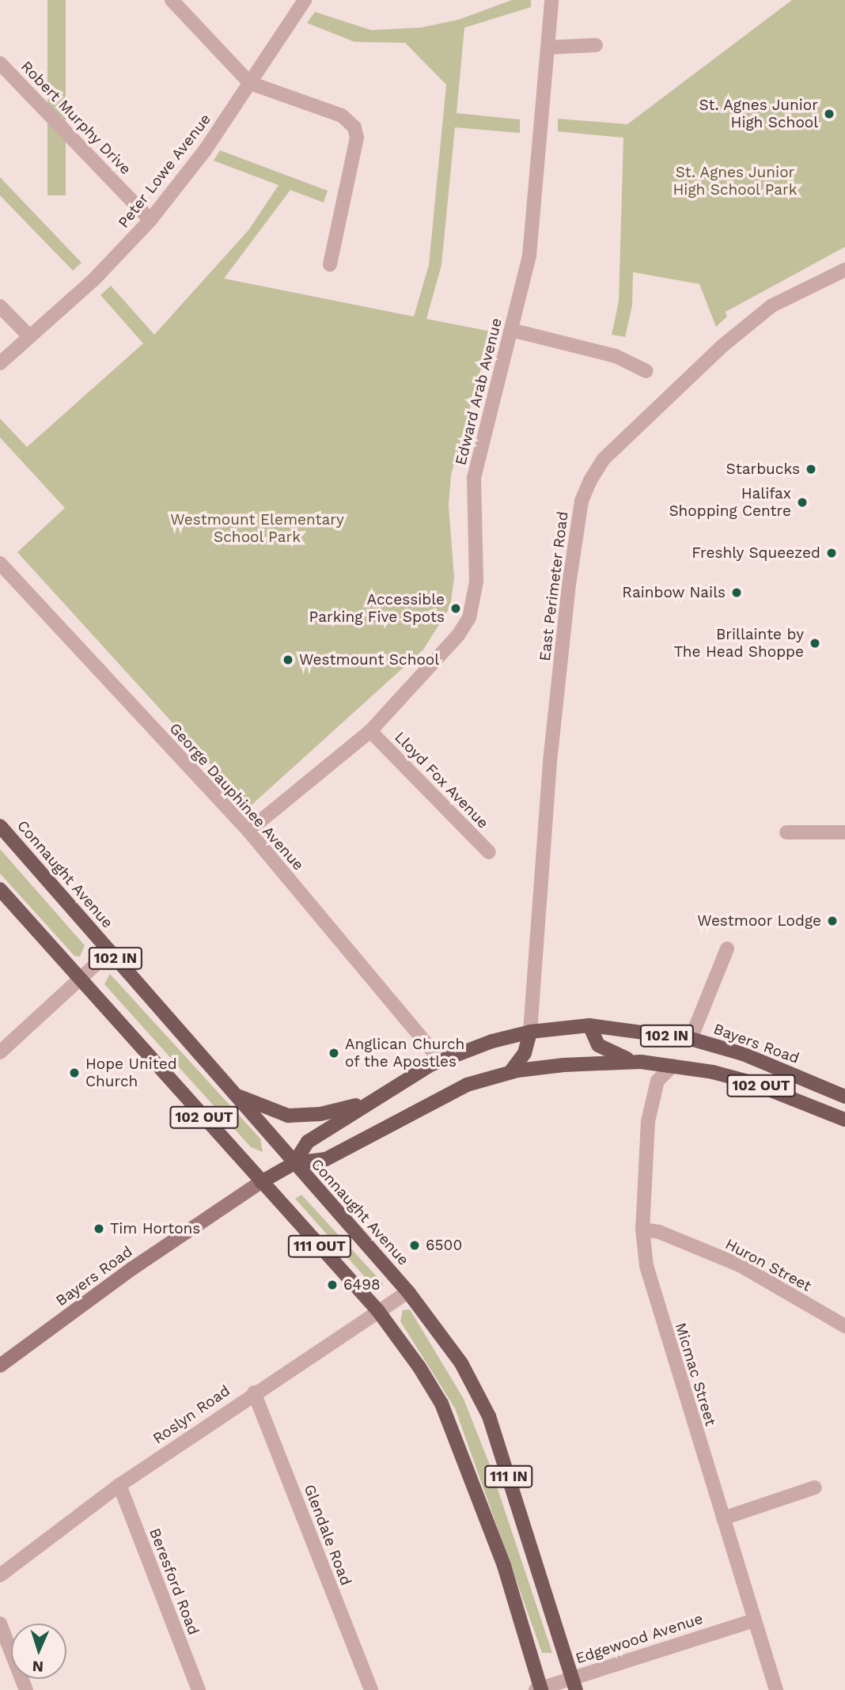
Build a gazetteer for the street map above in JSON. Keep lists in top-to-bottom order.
{
  "streets": {
    "main road": [
      "Connaught Avenue",
      "102 IN",
      "Bayers Road",
      "102 OUT",
      "111 OUT",
      "111 IN"
    ],
    "street": [
      "Robert Murphy Drive",
      "Peter Lowe Avenue",
      "Edward Arab Avenue",
      "East Perimeter Road",
      "Lloyd Fox Avenue",
      "George Dauphinee Avenue",
      "Huron Street",
      "Micmac Street",
      "Roslyn Road",
      "Glendale Road",
      "Beresford Road",
      "Edgewood Avenue"
    ]
  },
  "crossings": [
    ["Robert Murphy Drive", "Peter Lowe Avenue"],
    ["Edward Arab Avenue", "Lloyd Fox Avenue"],
    ["Edward Arab Avenue", "George Dauphinee Avenue"],
    ["East Perimeter Road", "Bayers Road"],
    ["George Dauphinee Avenue", "Bayers Road"],
    ["Connaught Avenue", "Bayers Road"],
    ["Connaught Avenue", "Roslyn Road"],
    ["Connaught Avenue", "Edgewood Avenue"],
    ["Bayers Road", "102 OUT"],
    ["Bayers Road", "111 OUT"],
    ["Bayers Road", "Micmac Street"],
    ["102 OUT", "111 OUT"],
    ["111 OUT", "Roslyn Road"],
    ["111 OUT", "Edgewood Avenue"],
    ["Huron Street", "Micmac Street"],
    ["Micmac Street", "Edgewood Avenue"],
    ["Roslyn Road", "Glendale Road"],
    ["Roslyn Road", "Beresford Road"]
  ],
  "parks": ["St. Agnes Junior High School Park", "Westmount Elementary School Park"],
  "places": [
    "St. Agnes Junior High School",
    "Starbucks",
    "Halifax Shopping Centre",
    "Freshly Squeezed",
    "Rainbow Nails",
    "Accessible Parking Five Spots",
    "Brillainte by The Head Shoppe",
    "Westmount School",
    "Westmoor Lodge",
    "Anglican Church of the Apostles",
    "Hope United Church",
    "Tim Hortons",
    "6500",
    "6498"
  ],
  "north": "bottom"
}
